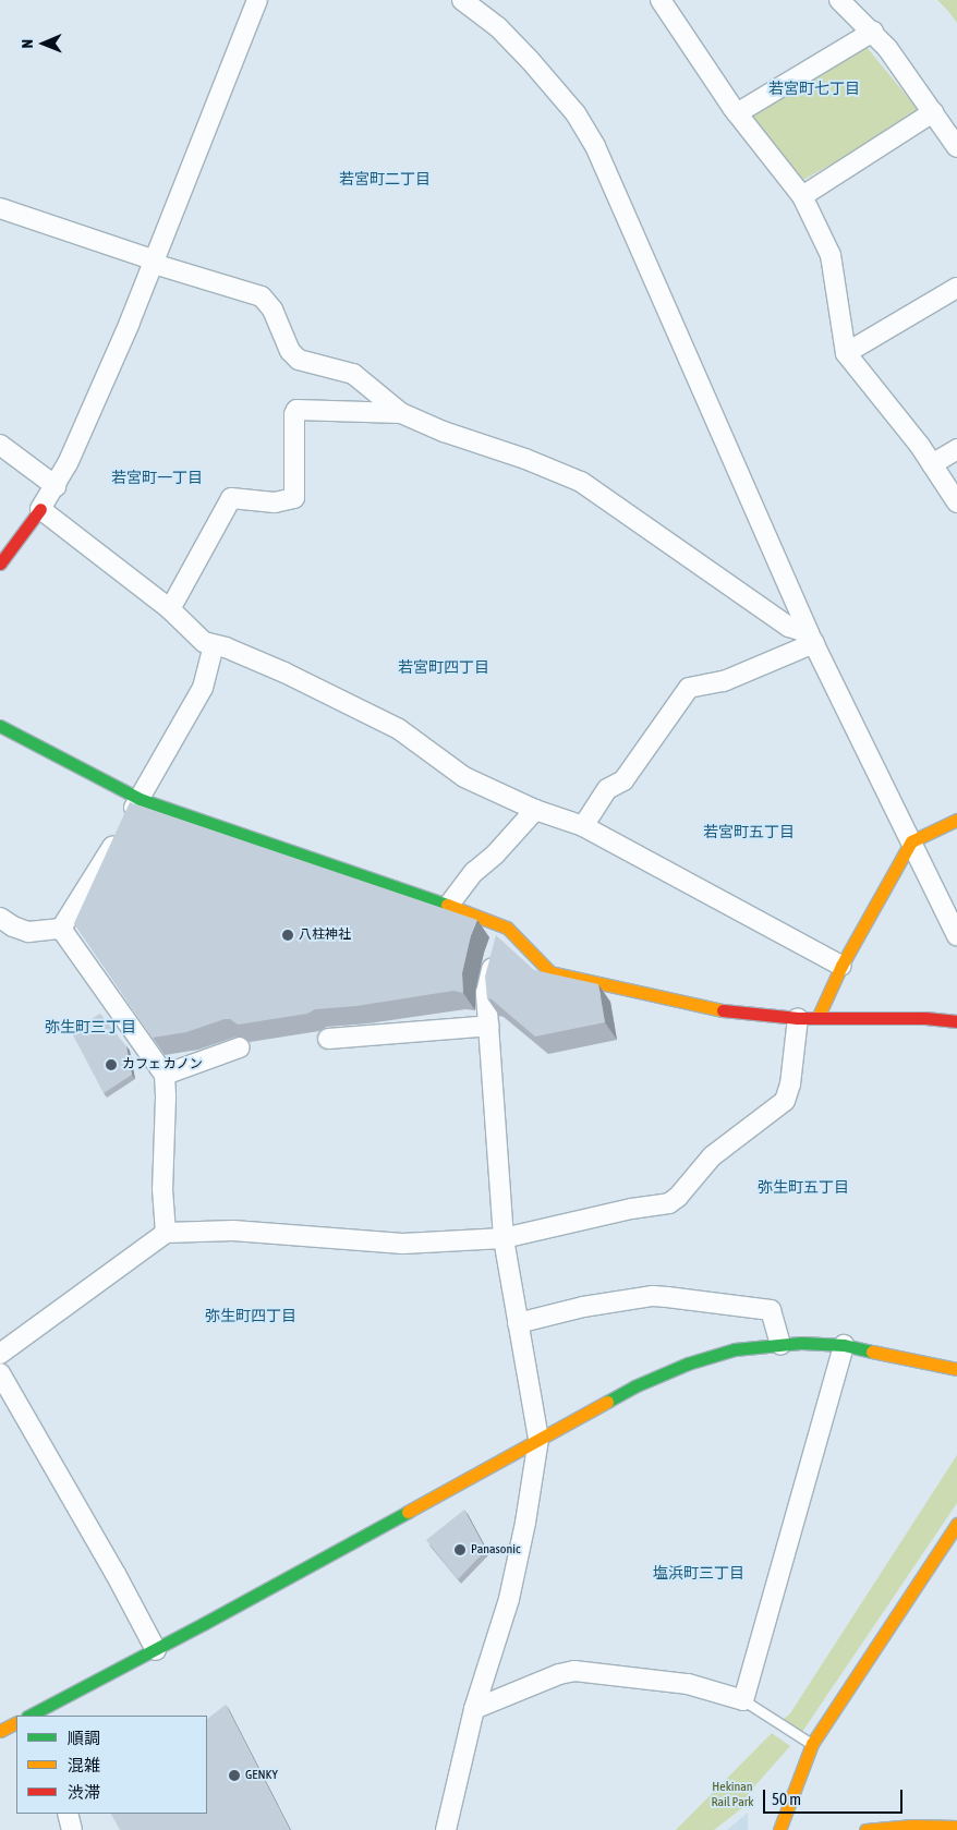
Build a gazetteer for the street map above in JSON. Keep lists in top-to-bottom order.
{
  "districts": [
    "若宮町七丁目",
    "若宮町二丁目",
    "若宮町一丁目",
    "若宮町四丁目",
    "若宮町五丁目",
    "弥生町三丁目",
    "弥生町五丁目",
    "弥生町四丁目",
    "塩浜町三丁目"
  ],
  "parks": ["Hekinan Rail Park"],
  "places": [
    "八柱神社",
    "カフェ カノン",
    "Panasonic",
    "GENKY"
  ],
  "legend": ["順調", "混雑", "渋滞"],
  "scale_bar": "50 m",
  "north": "left"
}
